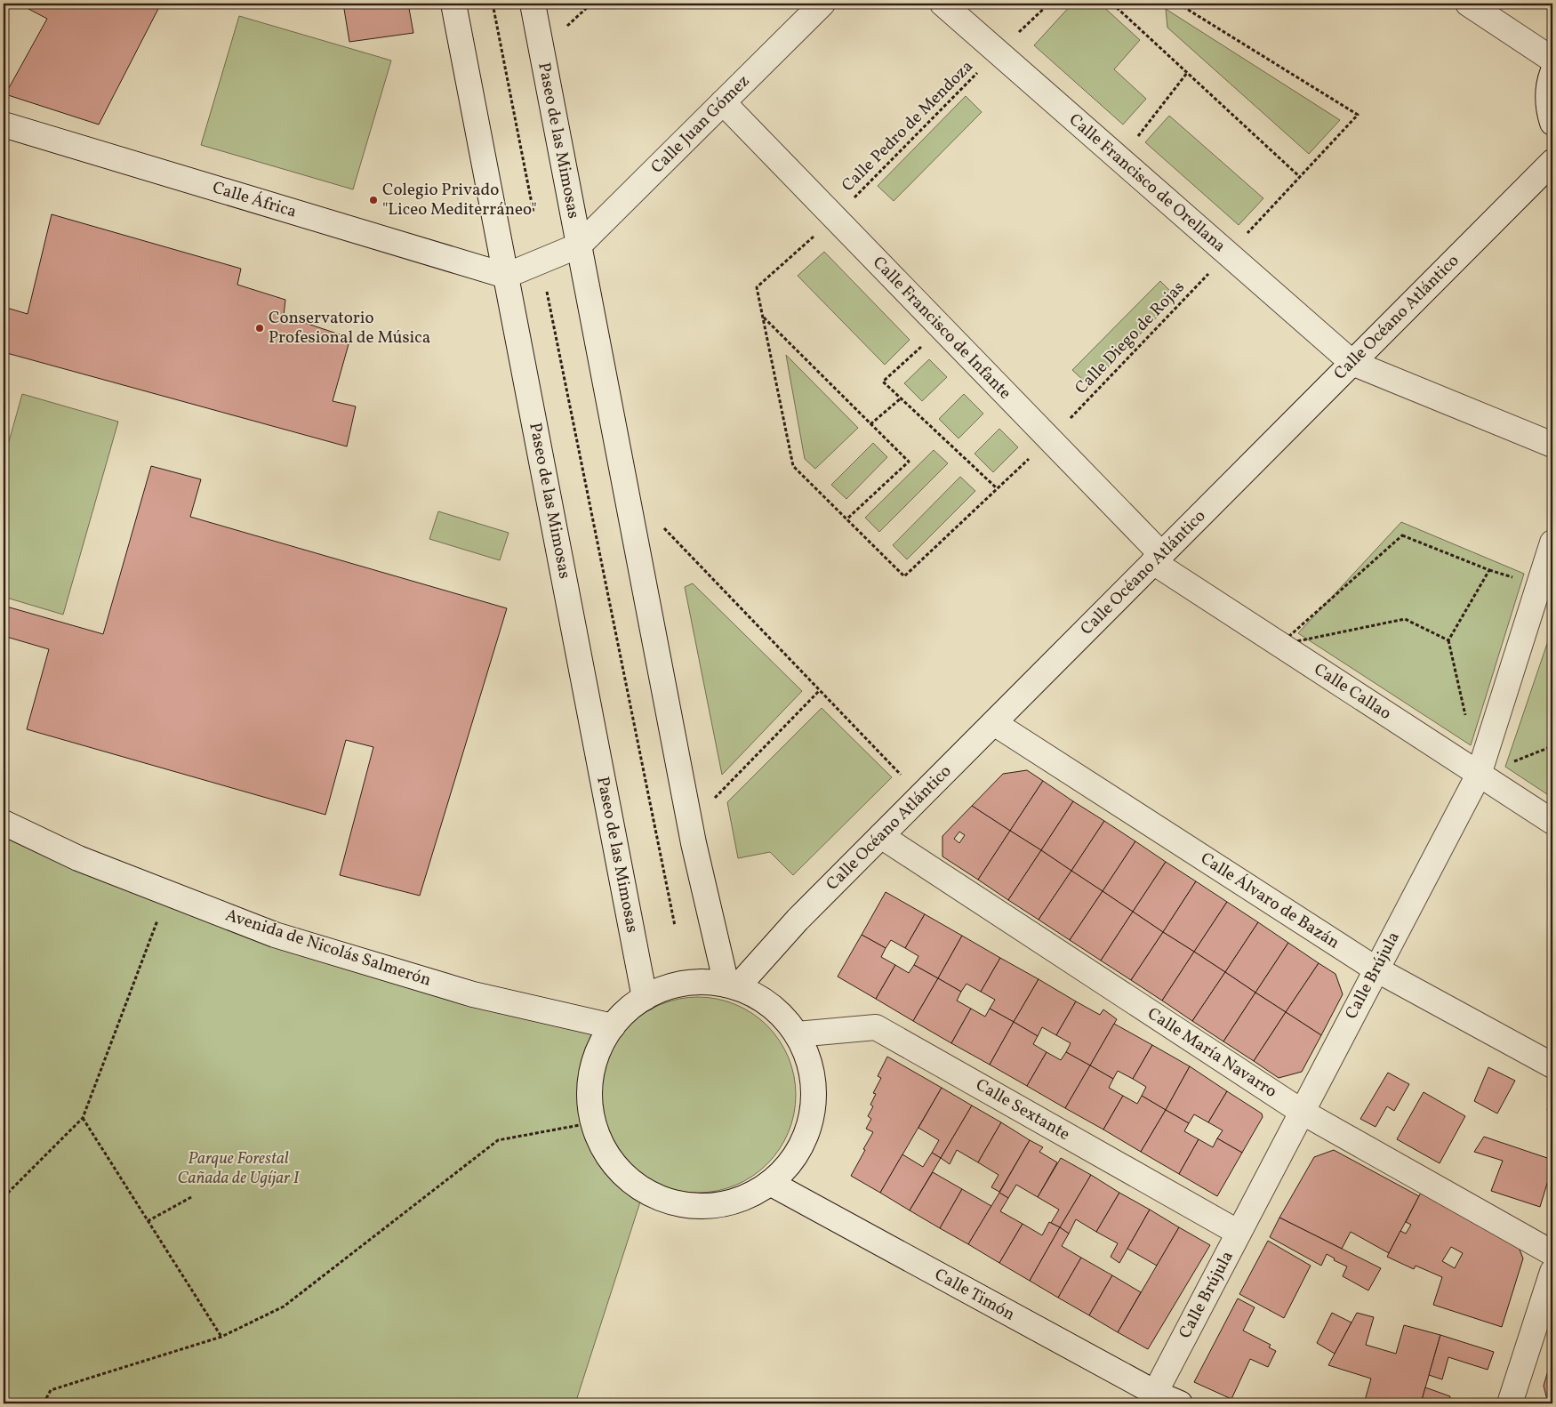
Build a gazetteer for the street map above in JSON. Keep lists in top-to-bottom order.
{
  "streets": {
    "street": [
      "Calle Juan Gómez",
      "Paseo de las Mimosas",
      "Calle Francisco de Orellana",
      "Calle África",
      "Calle Océano Atlántico",
      "Calle Francisco de Infante",
      "Calle Callao",
      "Calle Álvaro de Bazán",
      "Avenida de Nicolás Salmerón",
      "Calle Brújula",
      "Calle María Navarro",
      "Calle Sextante",
      "Calle Timón"
    ],
    "path": ["Calle Pedro de Mendoza", "Calle Diego de Rojas"]
  },
  "crossings": [
    ["Calle Juan Gómez", "Paseo de las Mimosas"],
    ["Calle Juan Gómez", "Calle Francisco de Infante"],
    ["Calle Pedro de Mendoza", "Calle Francisco de Orellana"],
    ["Calle Pedro de Mendoza", "Calle Francisco de Infante"],
    ["Paseo de las Mimosas", "Calle África"],
    ["Paseo de las Mimosas", "Calle Océano Atlántico"],
    ["Calle Francisco de Orellana", "Calle Océano Atlántico"],
    ["Calle Francisco de Orellana", "Calle Diego de Rojas"],
    ["Calle Océano Atlántico", "Calle Francisco de Infante"],
    ["Calle Océano Atlántico", "Calle Callao"],
    ["Calle Océano Atlántico", "Calle Álvaro de Bazán"],
    ["Calle Océano Atlántico", "Calle María Navarro"],
    ["Calle Francisco de Infante", "Calle Diego de Rojas"],
    ["Calle Francisco de Infante", "Calle Callao"],
    ["Calle Callao", "Calle Brújula"],
    ["Calle Álvaro de Bazán", "Calle Brújula"],
    ["Calle Brújula", "Calle María Navarro"],
    ["Calle Brújula", "Calle Sextante"],
    ["Calle Brújula", "Calle Timón"]
  ],
  "parks": ["Parque Forestal Cañada de Ugíjar I"],
  "places": ["Colegio Privado \"Liceo Mediterráneo\"", "Conservatorio Profesional de Música"]
}
